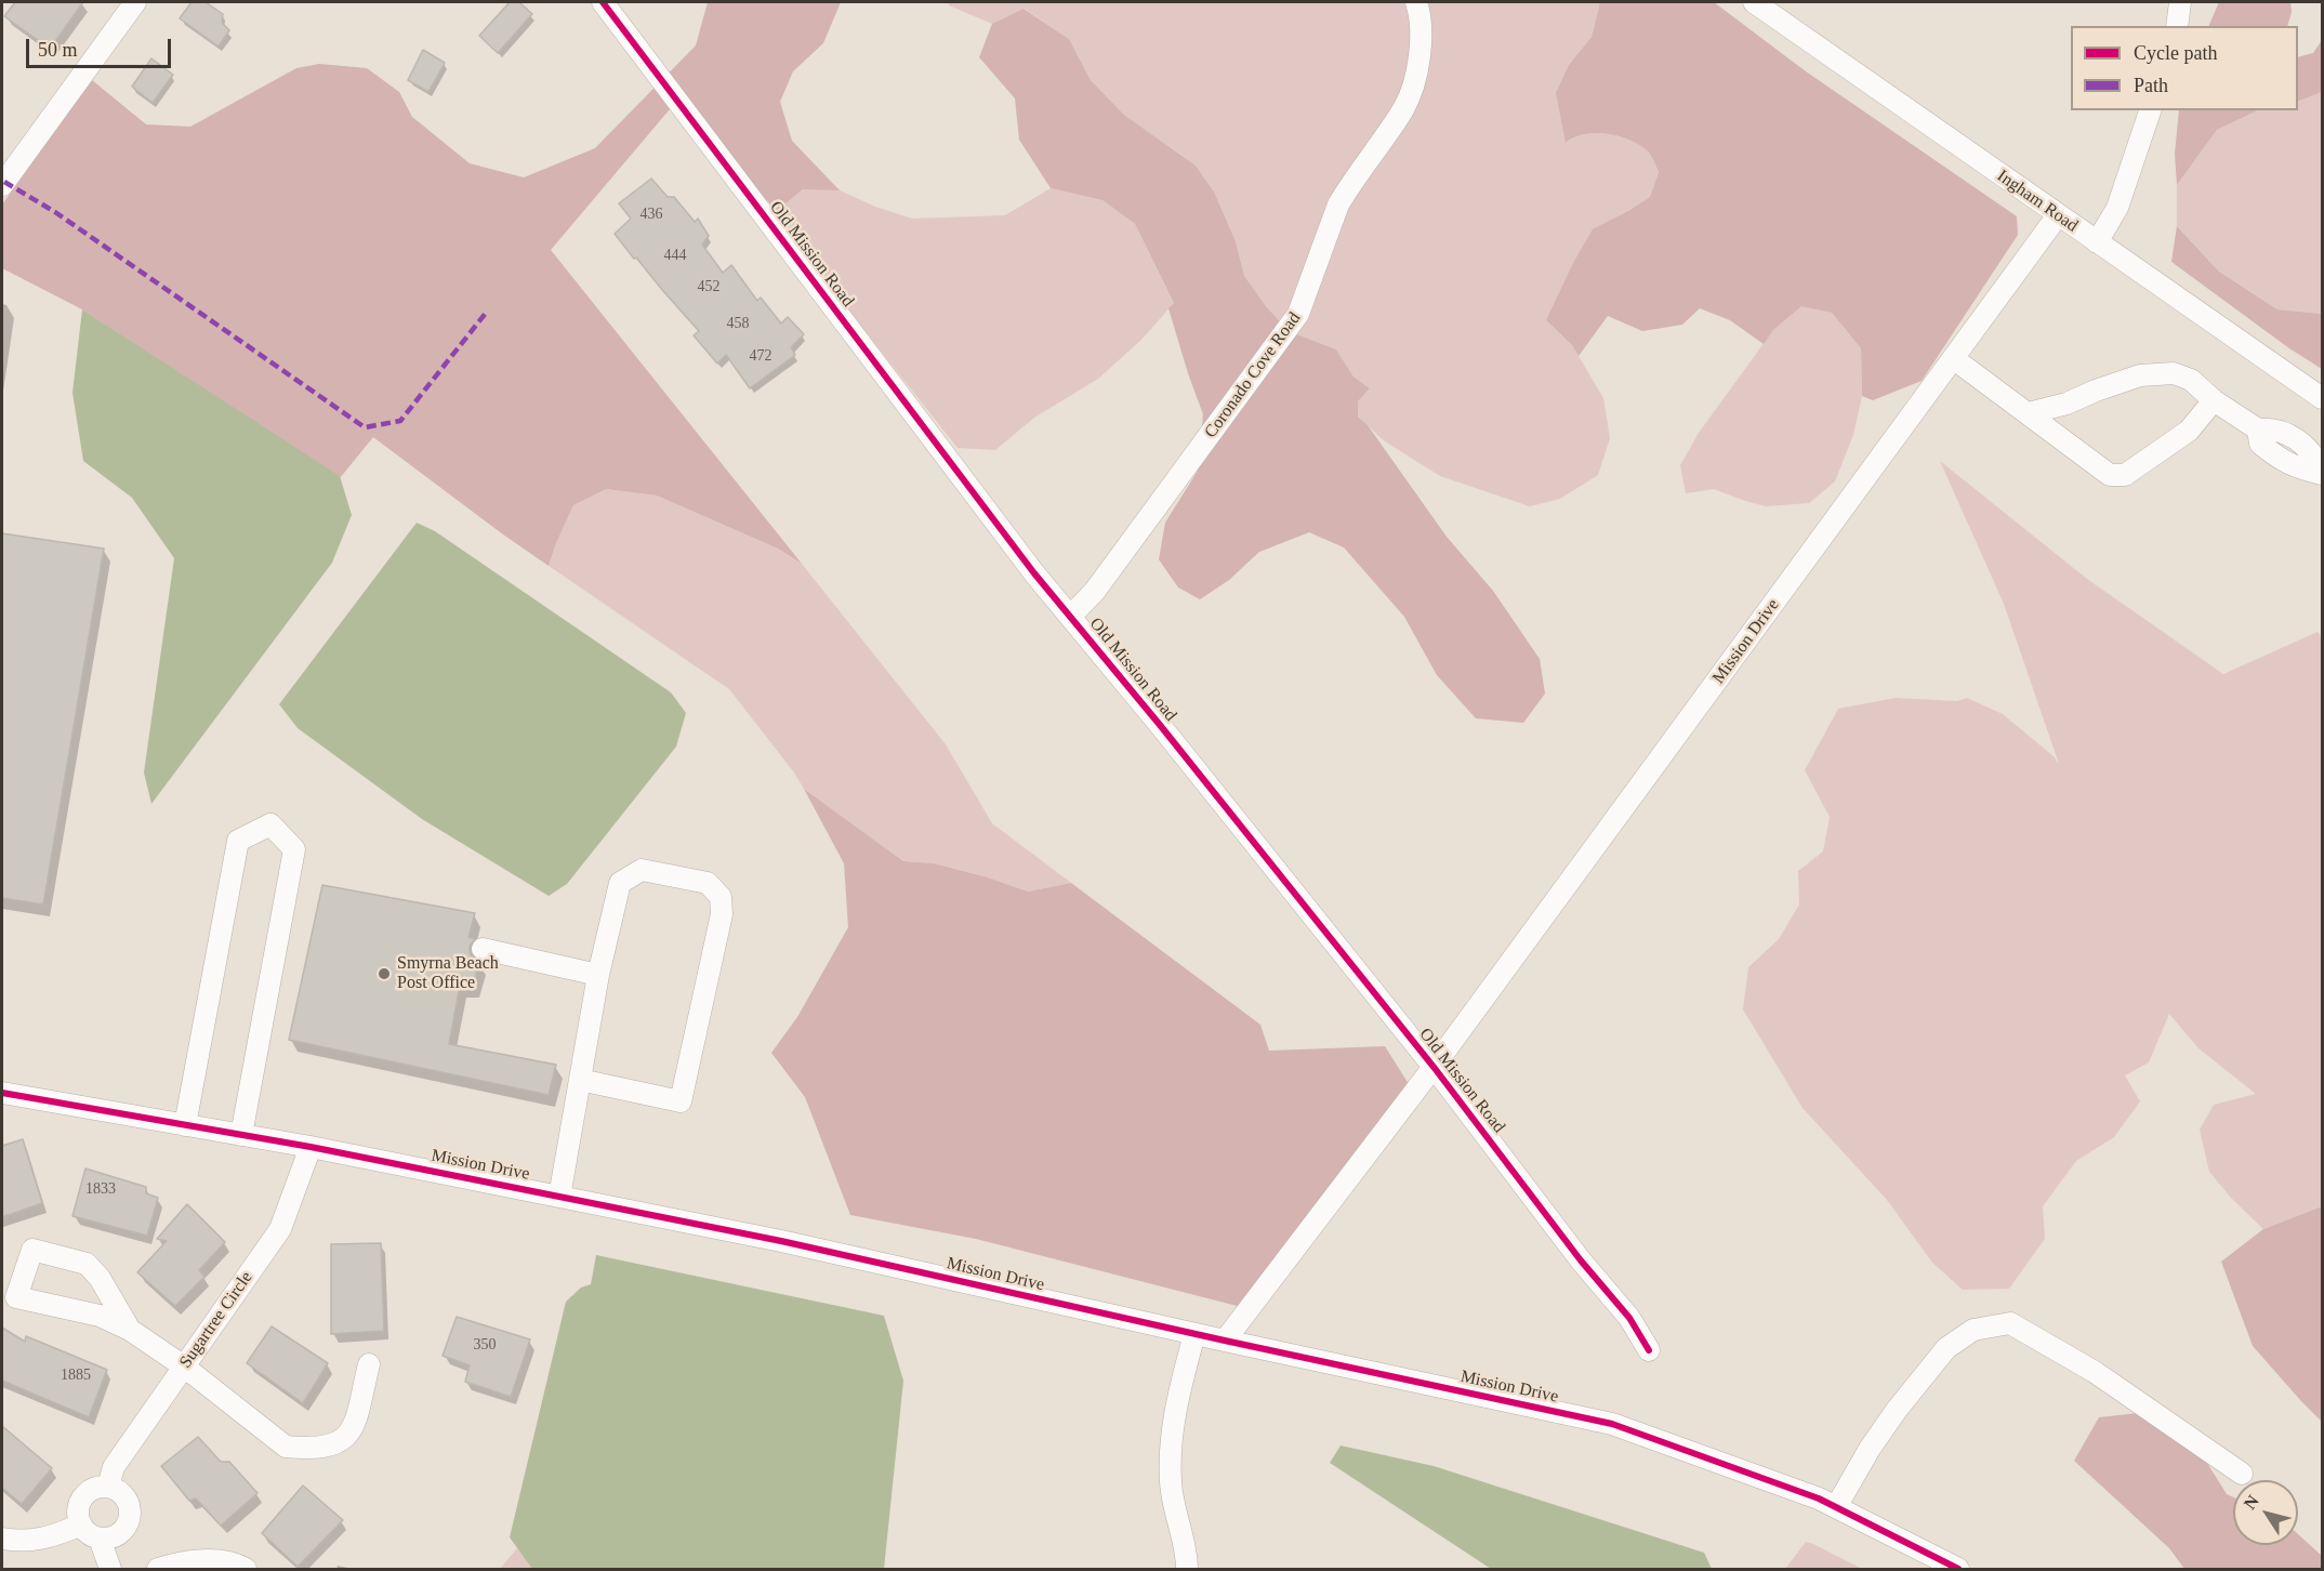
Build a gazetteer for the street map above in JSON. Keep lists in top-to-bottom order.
{
  "streets": {
    "street": [
      "Ingham Road",
      "Old Mission Road",
      "Coronado Cove Road",
      "Mission Drive",
      "Sugartree Circle"
    ]
  },
  "crossings": [
    ["Ingham Road", "Mission Drive"],
    ["Old Mission Road", "Coronado Cove Road"],
    ["Old Mission Road", "Mission Drive"],
    ["Mission Drive", "Sugartree Circle"]
  ],
  "places": ["Smyrna Beach Post Office"],
  "house_numbers": [
    "436",
    "444",
    "452",
    "458",
    "472",
    "1833",
    "350",
    "1885"
  ],
  "legend": ["Cycle path", "Path"],
  "scale_bar": "50 m",
  "north": "top left"
}
